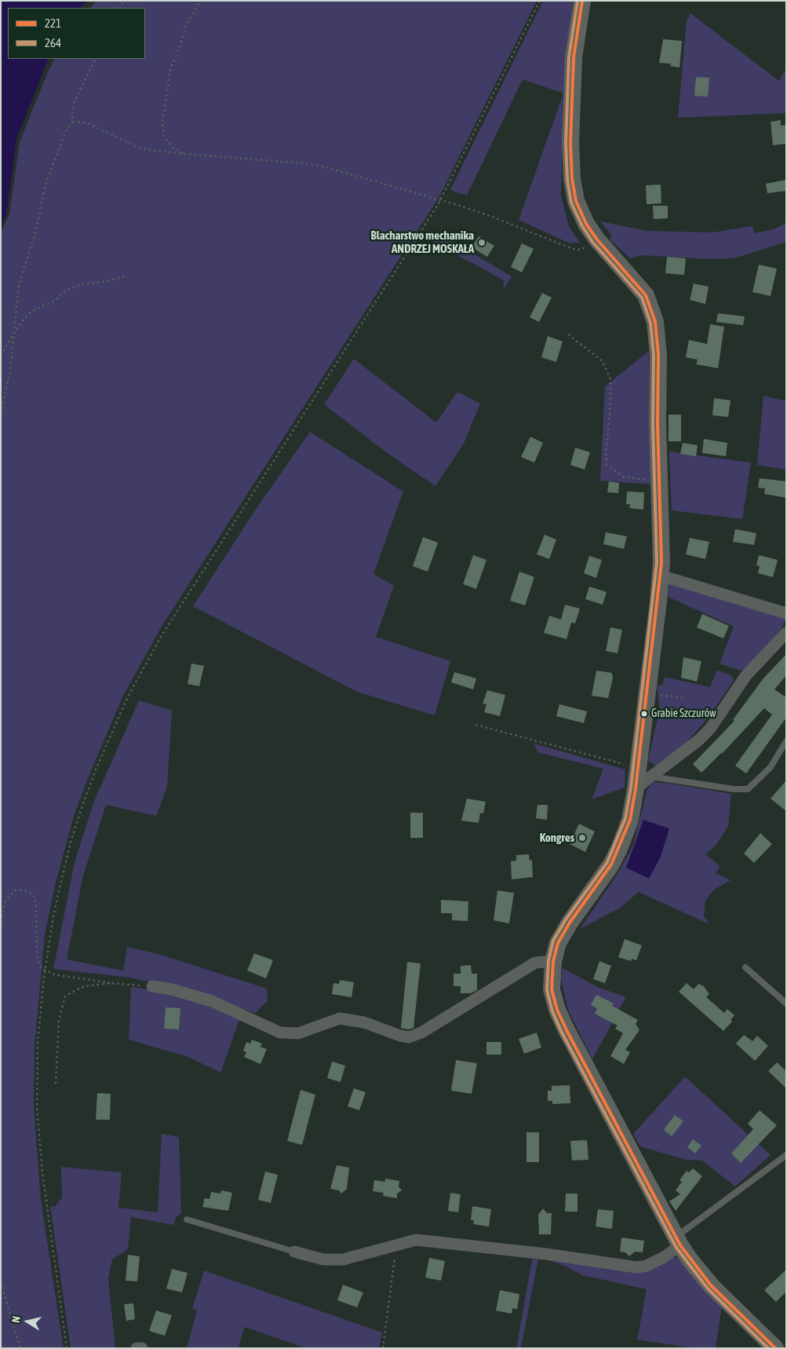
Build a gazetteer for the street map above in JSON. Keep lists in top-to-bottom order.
{
  "places": ["Blacharstwo mechanika ANDRZEJ MOSKAŁA", "Grabie Szczurów", "Kongres"],
  "lines": ["transit line 221", "transit line 264"],
  "legend": ["221", "264"],
  "north": "left"
}
